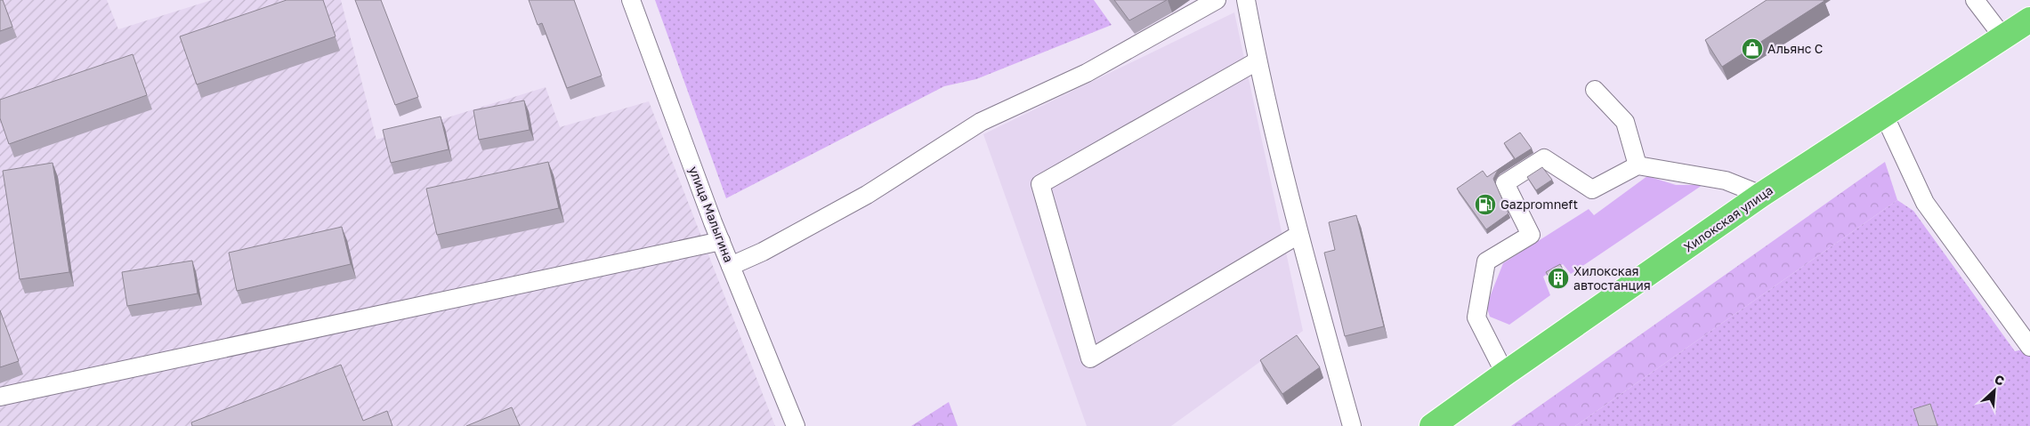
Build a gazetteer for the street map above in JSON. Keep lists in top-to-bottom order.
{
  "streets": {
    "highway": ["Хилокская улица"],
    "street": ["улица Малыгина"]
  },
  "places": {
    "shop": ["Альянс С"],
    "fuel station": ["Gazpromneft"],
    "building": ["Хилокская автостанция"]
  },
  "north": "top right"
}
